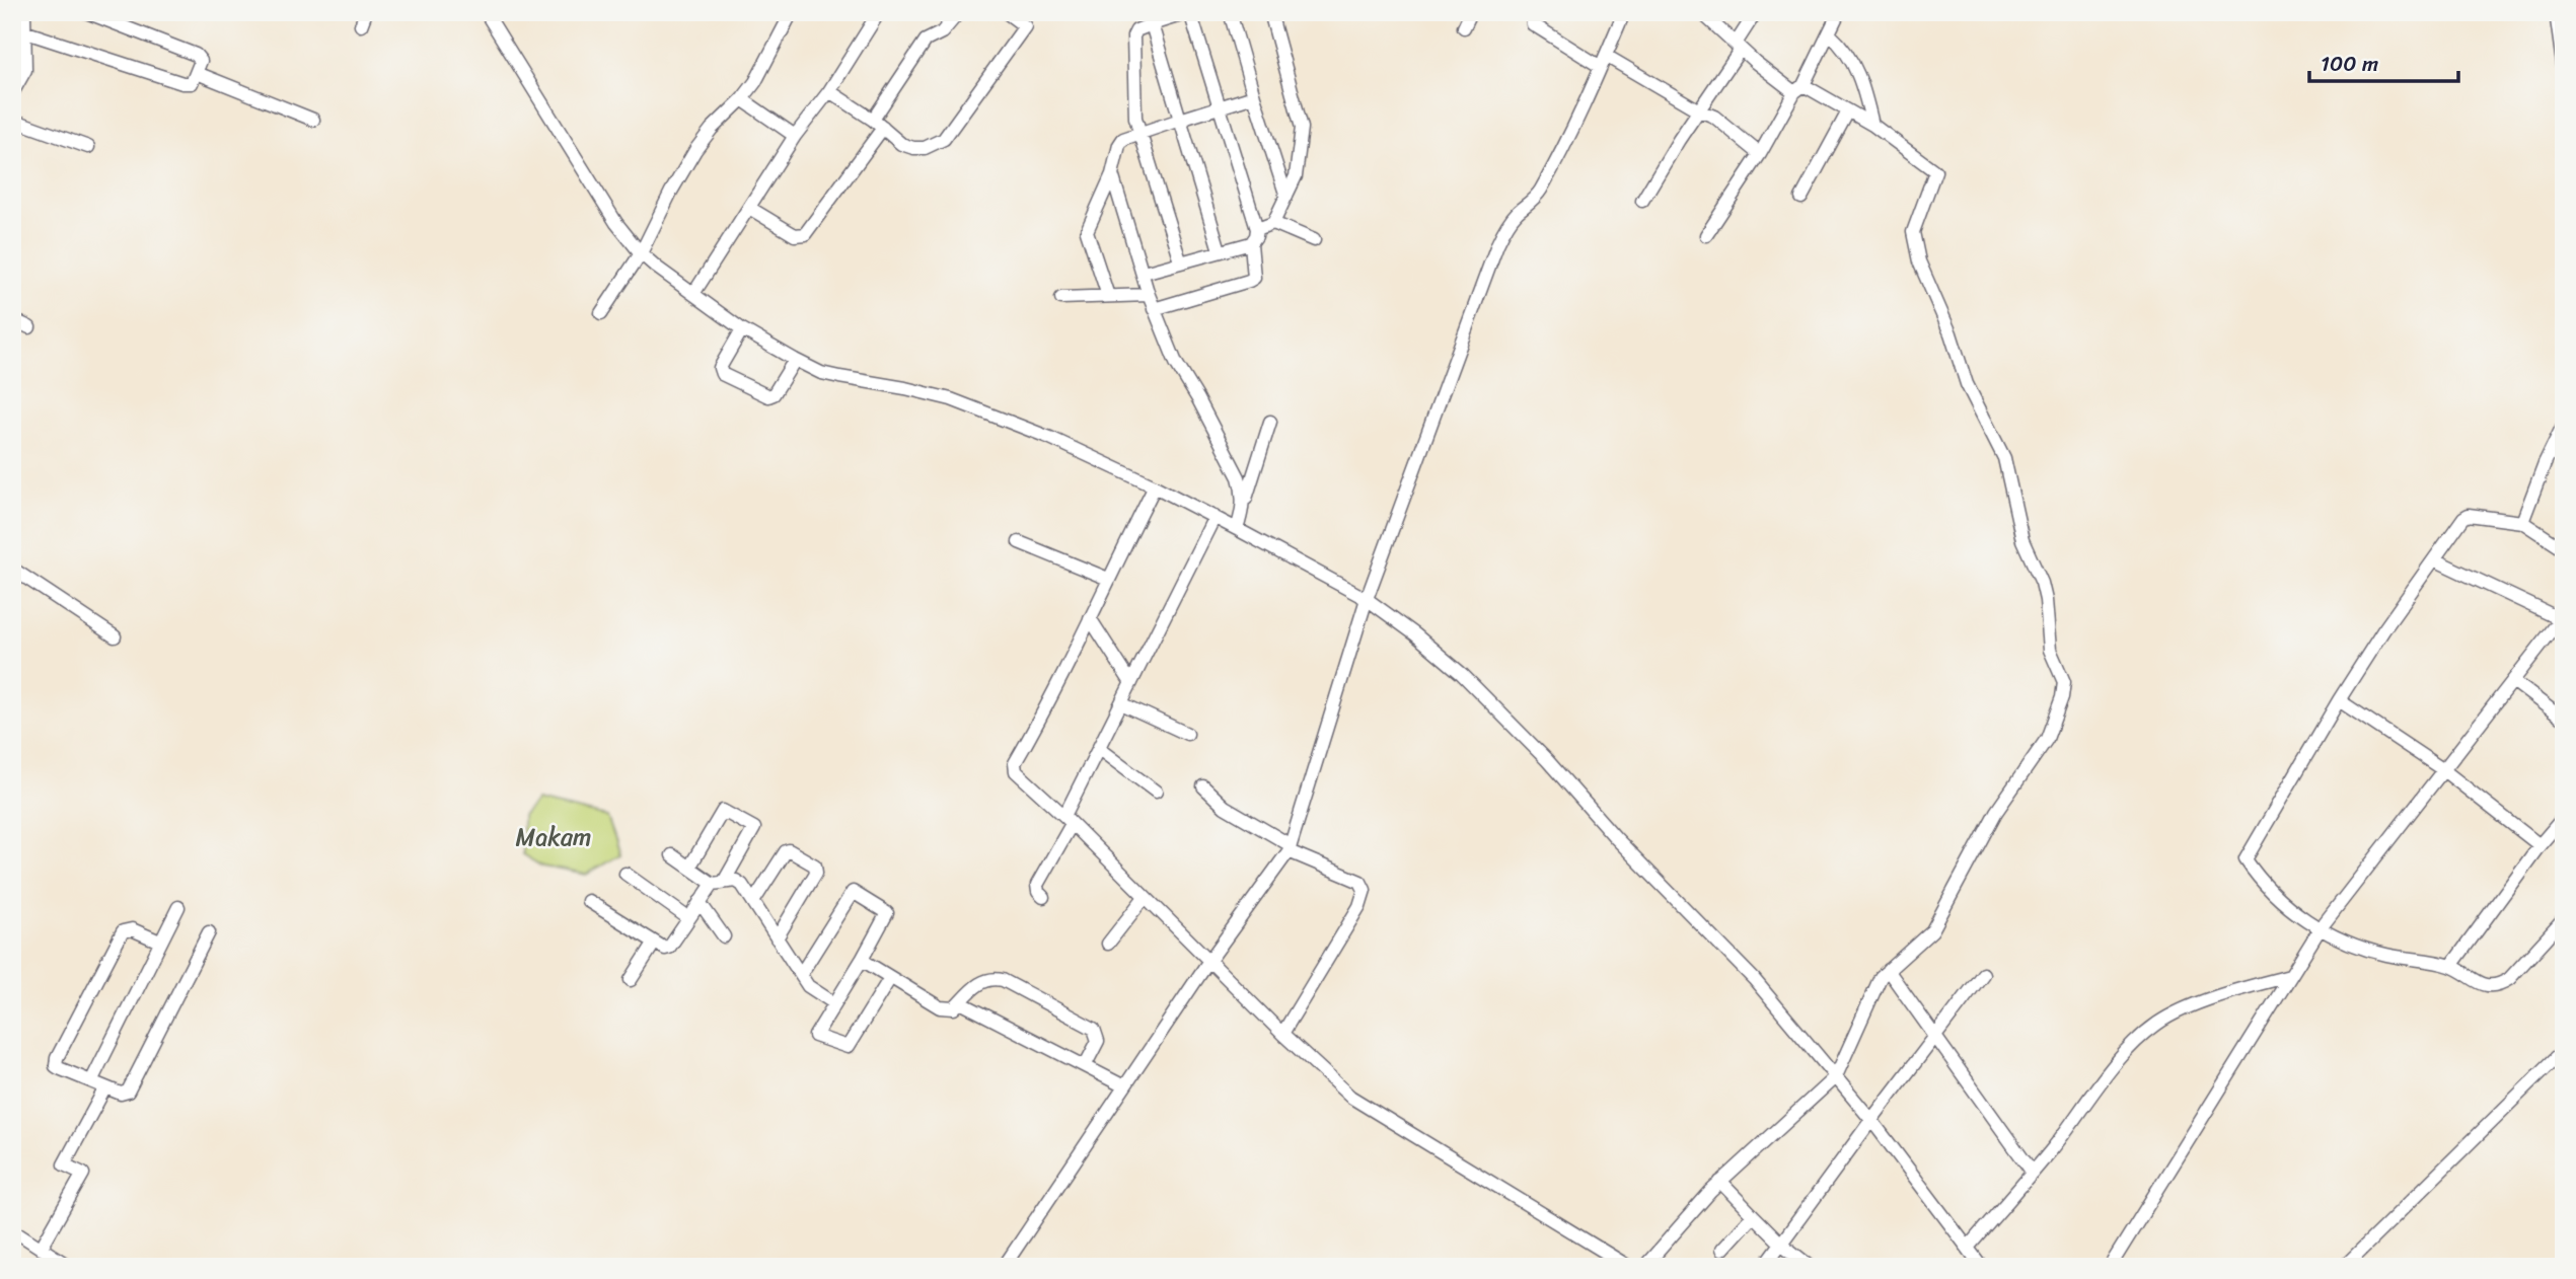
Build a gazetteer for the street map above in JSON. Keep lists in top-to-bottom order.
{
  "parks": ["Makam"],
  "scale_bar": "100 m"
}
